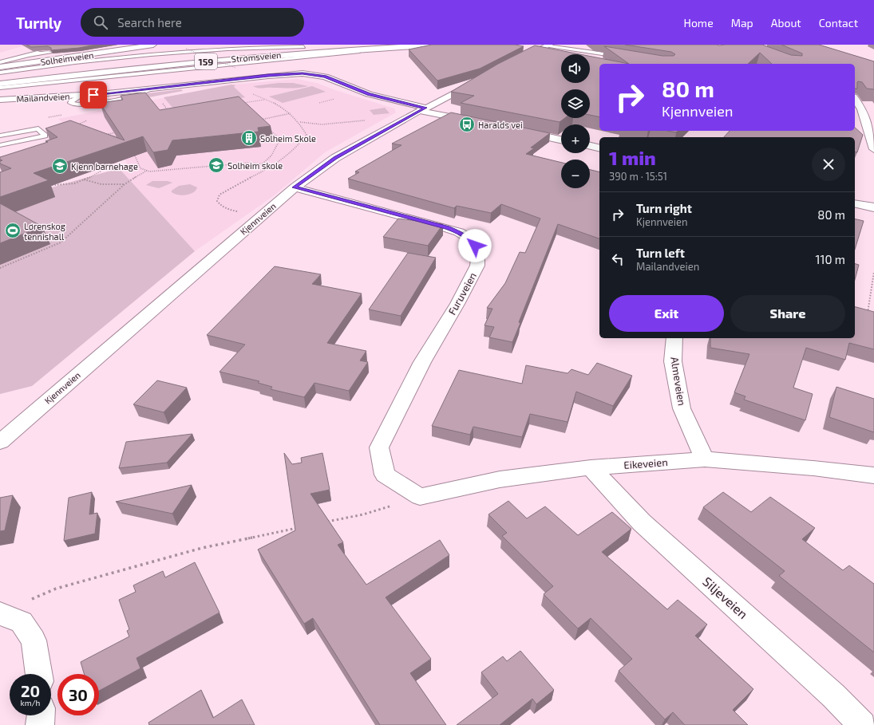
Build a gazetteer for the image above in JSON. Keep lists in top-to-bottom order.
{
  "streets": {
    "main road": [
      "Strømsveien",
      "Solheimveien",
      "159",
      "Mailandveien",
      "Kjennveien",
      "Furuveien",
      "Almeveien",
      "Eikeveien",
      "Siljeveien"
    ]
  },
  "crossings": [
    ["Mailandveien", "Kjennveien"],
    ["Kjennveien", "Furuveien"],
    ["Furuveien", "Eikeveien"],
    ["Almeveien", "Eikeveien"],
    ["Eikeveien", "Siljeveien"]
  ],
  "places": {
    "bus stop": ["Haralds vei"],
    "building": ["Solheim Skole"],
    "school or university": ["Solheim skole", "Kjenn barnehage"],
    "sports": ["Lørenskog tennishall"]
  },
  "page": {
    "header": "Turnly",
    "search": "Search here",
    "nav": [
      "Home",
      "Map",
      "About",
      "Contact"
    ],
    "map_buttons": ["+", "−"],
    "turn": ["80 m", "Kjennveien"],
    "heading": ["1 min", "390 m · 15:51"],
    "list": [
      {
        "name": "Turn right",
        "note": "Kjennveien",
        "value": "80 m"
      },
      {
        "name": "Turn left",
        "note": "Mailandveien",
        "value": "110 m"
      }
    ],
    "buttons": ["Exit", "Share"],
    "speed": "20 km/h",
    "limit": "30"
  }
}
